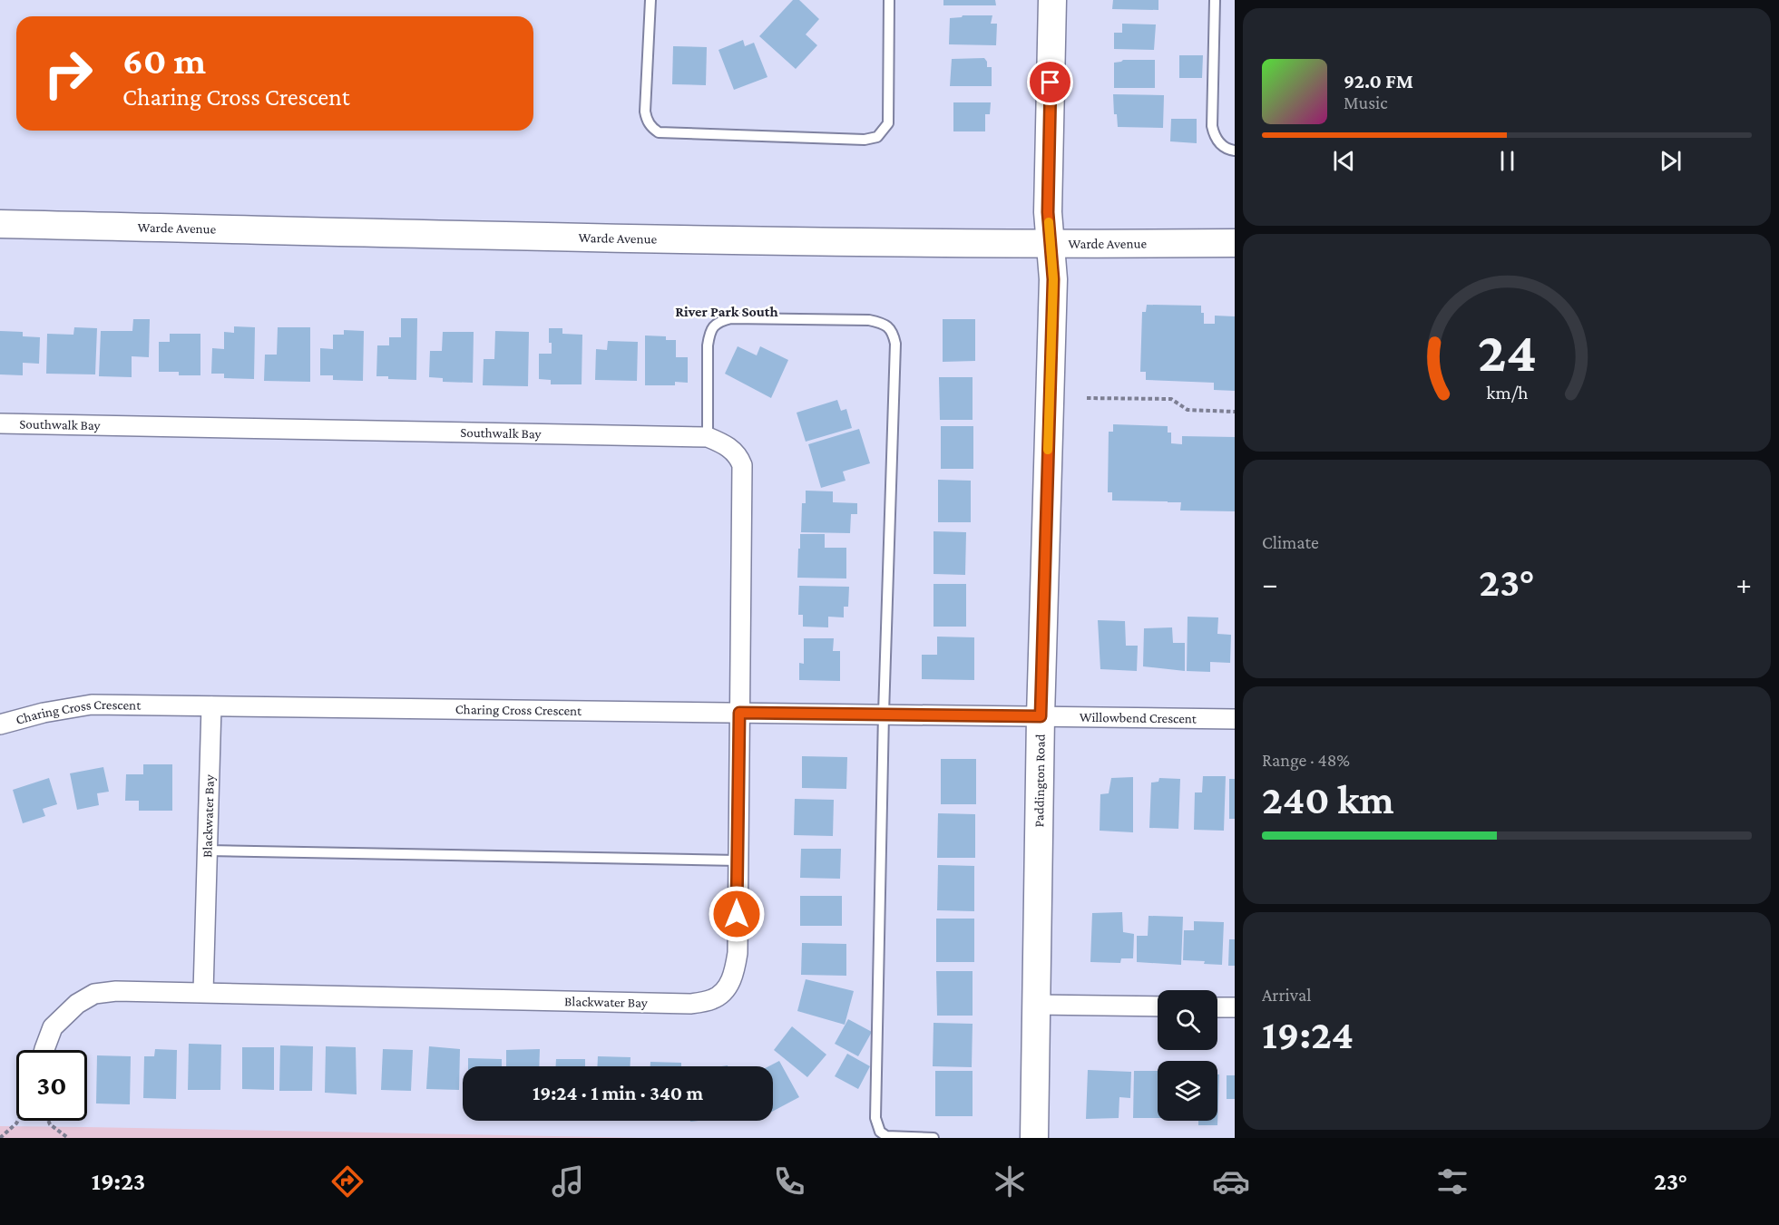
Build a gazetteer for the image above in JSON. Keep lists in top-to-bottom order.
{
  "streets": {
    "main road": ["Warde Avenue", "Paddington Road"],
    "street": [
      "Southwalk Bay",
      "Charing Cross Crescent",
      "Willowbend Crescent",
      "Blackwater Bay"
    ]
  },
  "crossings": [
    ["Warde Avenue", "Paddington Road"],
    ["Southwalk Bay", "Charing Cross Crescent"],
    ["Southwalk Bay", "Blackwater Bay"],
    ["Charing Cross Crescent", "Willowbend Crescent"],
    ["Charing Cross Crescent", "Paddington Road"],
    ["Charing Cross Crescent", "Blackwater Bay"],
    ["Willowbend Crescent", "Paddington Road"]
  ],
  "districts": ["River Park South"],
  "page": {
    "turn": ["60 m", "Charing Cross Crescent"],
    "song": ["92.0 FM", "Music"],
    "tile": [
      "Climate",
      ["Range · 48%", "240 km"],
      ["Arrival", "19:24"]
    ],
    "heat": ["−", "23°", "+"],
    "limit": "30",
    "trip": "19:24 · 1 min · 340 m",
    "tabs": ["19:23", "23°"],
    "gauge": ["24", "km/h"]
  }
}
